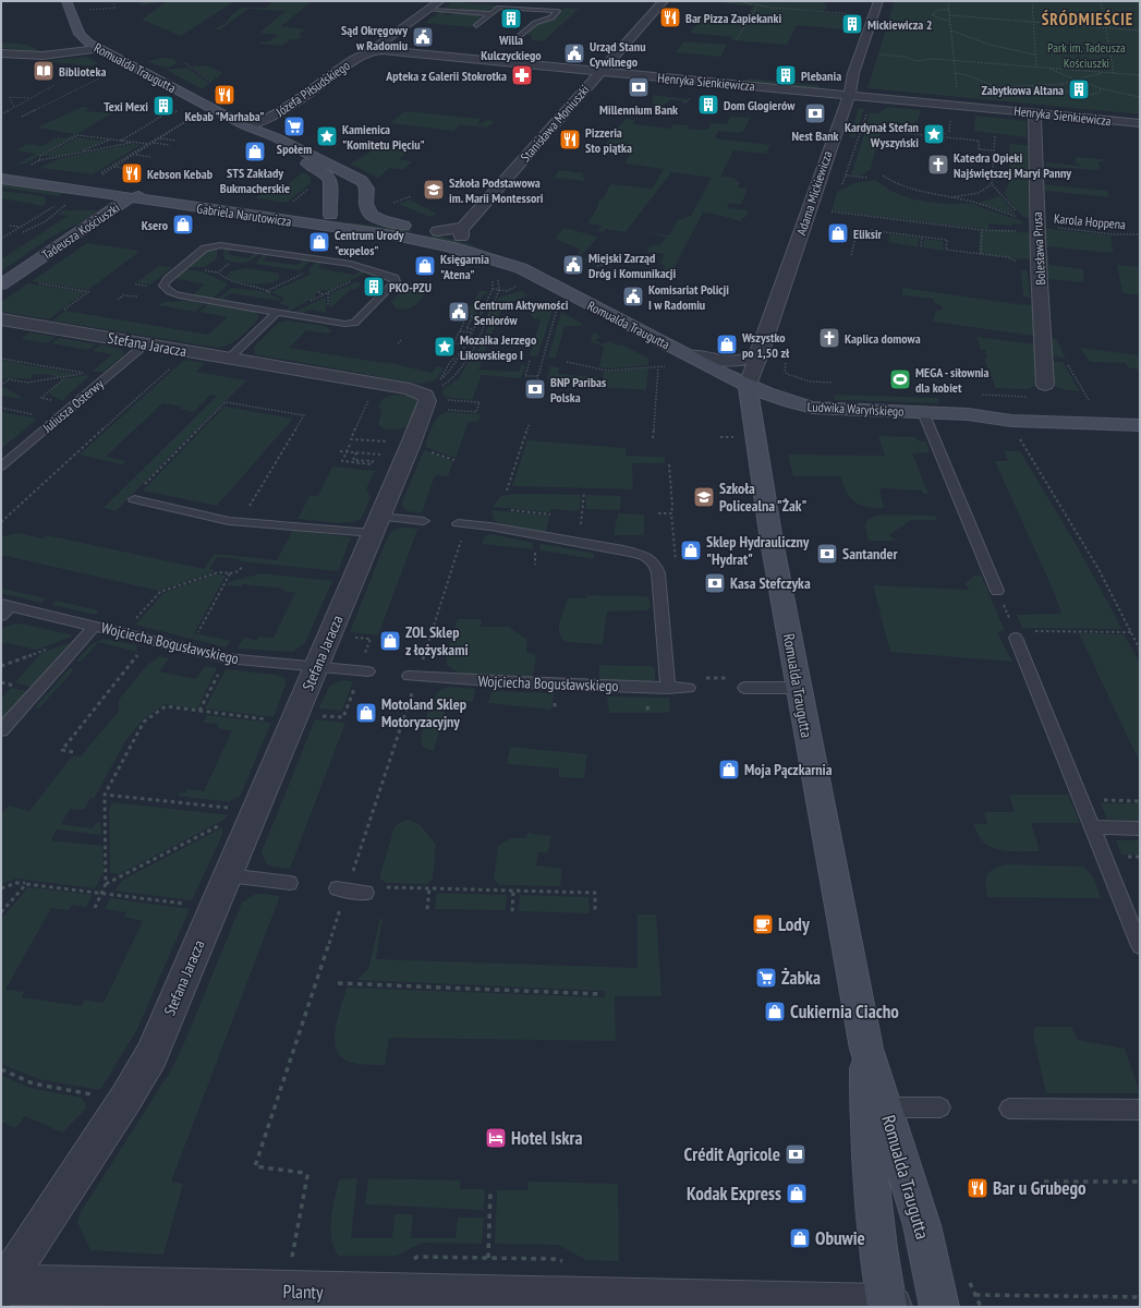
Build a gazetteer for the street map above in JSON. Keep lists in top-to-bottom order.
{
  "streets": {
    "street": [
      "Romualda Traugutta",
      "Henryka Sienkiewicza",
      "Józefa Piłsudskiego",
      "Stanisława Moniuszki",
      "Adama Mickiewicza",
      "Gabriela Narutowicza",
      "Tadeusza Kościuszki",
      "Bolesława Prusa",
      "Stefana Jaracza",
      "Ludwika Waryńskiego",
      "Planty"
    ],
    "lane": ["Juliusza Osterwy", "Wojciecha Bogusławskiego"],
    "path": ["Karola Hoppena"]
  },
  "crossings": [
    ["Romualda Traugutta", "Józefa Piłsudskiego"],
    ["Romualda Traugutta", "Stanisława Moniuszki"],
    ["Romualda Traugutta", "Adama Mickiewicza"],
    ["Romualda Traugutta", "Gabriela Narutowicza"],
    ["Romualda Traugutta", "Ludwika Waryńskiego"],
    ["Romualda Traugutta", "Planty"],
    ["Henryka Sienkiewicza", "Józefa Piłsudskiego"],
    ["Henryka Sienkiewicza", "Stanisława Moniuszki"],
    ["Henryka Sienkiewicza", "Adama Mickiewicza"],
    ["Henryka Sienkiewicza", "Bolesława Prusa"],
    ["Adama Mickiewicza", "Ludwika Waryńskiego"],
    ["Gabriela Narutowicza", "Tadeusza Kościuszki"],
    ["Karola Hoppena", "Bolesława Prusa"],
    ["Stefana Jaracza", "Juliusza Osterwy"],
    ["Stefana Jaracza", "Wojciecha Bogusławskiego"],
    ["Stefana Jaracza", "Planty"]
  ],
  "districts": ["ŚRÓDMIEŚCIE"],
  "parks": ["Park im. Tadeusza Kościuszki"],
  "places": {
    "restaurant": [
      "Bar Pizza Zapiekanki",
      "Kebab \"Marhaba\"",
      "Pizzeria Sto piątka",
      "Kebson Kebab",
      "Bar u Grubego"
    ],
    "building": [
      "Willa Kulczyckiego",
      "Mickiewicza 2",
      "Plebania",
      "Zabytkowa Altana",
      "Dom Glogierów",
      "Texi Mexi",
      "PKO-PZU"
    ],
    "public building": [
      "Sąd Okręgowy w Radomiu",
      "Urząd Stanu Cywilnego",
      "Miejski Zarząd Dróg i Komunikacji",
      "Komisariat Policji I w Radomiu",
      "Centrum Aktywności Seniorów"
    ],
    "library": ["Biblioteka"],
    "pharmacy": ["Apteka z Galerii Stokrotka"],
    "bank": [
      "Millennium Bank",
      "Nest Bank",
      "BNP Paribas Polska",
      "Santander",
      "Kasa Stefczyka",
      "Crédit Agricole"
    ],
    "supermarket": ["Społem", "Żabka"],
    "place": ["Kardynał Stefan Wyszyński", "Kamienica \"Komitetu Pięciu\"", "Mozaika Jerzego Likowskiego I"],
    "shop": [
      "STS Zakłady Bukmacherskie",
      "Ksero",
      "Eliksir",
      "Centrum Urody \"expelos\"",
      "Księgarnia \"Atena\"",
      "Wszystko po 1,50 zł",
      "Sklep Hydrauliczny \"Hydrat\"",
      "ZOL Sklep z łożyskami",
      "Motoland Sklep Motoryzacyjny",
      "Moja Pączkarnia",
      "Cukiernia Ciacho",
      "Kodak Express",
      "Obuwie"
    ],
    "church": ["Katedra Opieki Najświętszej Maryi Panny", "Kaplica domowa"],
    "school or university": ["Szkoła Podstawowa im. Marii Montessori", "Szkoła Policealna \"Żak\""],
    "sports": ["MEGA - siłownia dla kobiet"],
    "cafe": ["Lody"],
    "hotel": ["Hotel Iskra"]
  }
}
